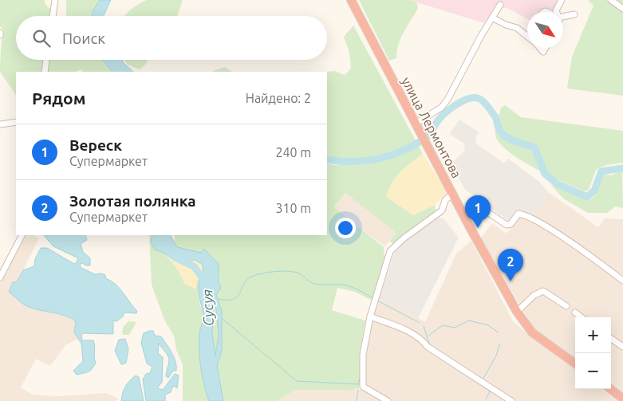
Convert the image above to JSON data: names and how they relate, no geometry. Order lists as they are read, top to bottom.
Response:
{
  "streets": {
    "highway": ["улица Лермонтова"]
  },
  "water": ["Сусуя"],
  "north": "bottom right",
  "page": {
    "search": "Поиск",
    "heading": ["Рядом", "Найдено: 2"],
    "list": [
      {
        "mark": "1",
        "name": "Вереск",
        "note": "Супермаркет",
        "value": "240 m"
      },
      {
        "mark": "2",
        "name": "Золотая полянка",
        "note": "Супермаркет",
        "value": "310 m"
      }
    ],
    "pins": ["1", "2"],
    "map_buttons": ["+", "−"]
  }
}
